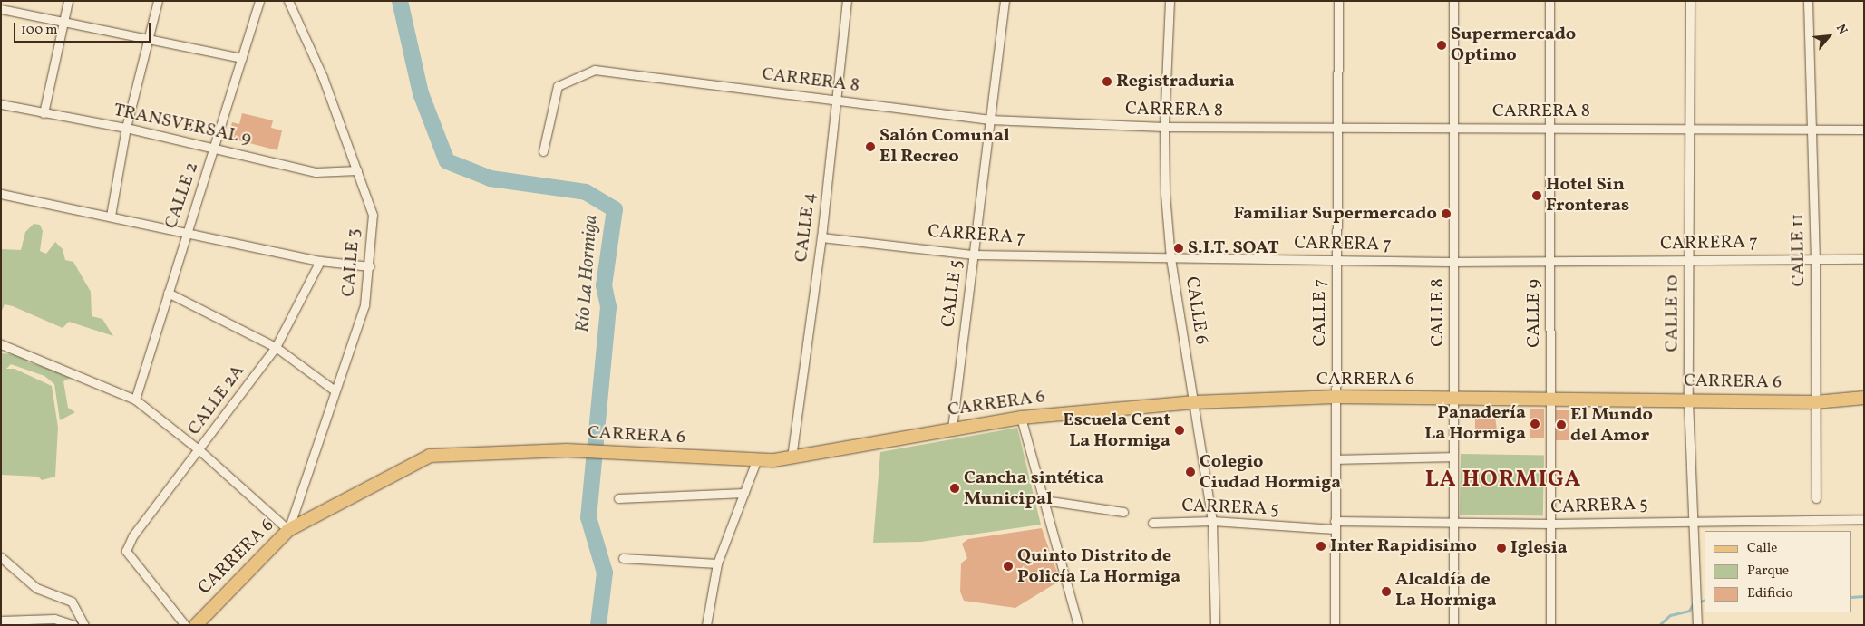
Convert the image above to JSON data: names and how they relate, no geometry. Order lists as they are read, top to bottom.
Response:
{
  "streets": {
    "main road": ["CARRERA 6"],
    "street": [
      "CARRERA 8",
      "TRANSVERSAL 9",
      "CALLE 2",
      "CALLE 4",
      "CARRERA 7",
      "CALLE 11",
      "CALLE 3",
      "CALLE 5",
      "CALLE 6",
      "CALLE 7",
      "CALLE 8",
      "CALLE 9",
      "CALLE 10",
      "CALLE 2A",
      "CARRERA 5"
    ]
  },
  "crossings": [
    ["CARRERA 8", "CALLE 4"],
    ["CARRERA 8", "CALLE 11"],
    ["CARRERA 8", "CALLE 5"],
    ["CARRERA 8", "CALLE 6"],
    ["CARRERA 8", "CALLE 7"],
    ["CARRERA 8", "CALLE 8"],
    ["CARRERA 8", "CALLE 9"],
    ["CARRERA 8", "CALLE 10"],
    ["TRANSVERSAL 9", "CALLE 2"],
    ["TRANSVERSAL 9", "CALLE 3"],
    ["CALLE 4", "CARRERA 7"],
    ["CALLE 4", "CARRERA 6"],
    ["CARRERA 7", "CALLE 11"],
    ["CARRERA 7", "CALLE 5"],
    ["CARRERA 7", "CALLE 6"],
    ["CARRERA 7", "CALLE 7"],
    ["CARRERA 7", "CALLE 8"],
    ["CARRERA 7", "CALLE 9"],
    ["CARRERA 7", "CALLE 10"],
    ["CALLE 11", "CARRERA 6"],
    ["CALLE 3", "CARRERA 6"],
    ["CALLE 5", "CARRERA 6"],
    ["CALLE 6", "CARRERA 6"],
    ["CALLE 6", "CARRERA 5"],
    ["CALLE 7", "CARRERA 6"],
    ["CALLE 7", "CARRERA 5"],
    ["CALLE 8", "CARRERA 6"],
    ["CALLE 8", "CARRERA 5"],
    ["CALLE 9", "CARRERA 6"],
    ["CALLE 9", "CARRERA 5"],
    ["CALLE 10", "CARRERA 6"],
    ["CALLE 10", "CARRERA 5"]
  ],
  "districts": ["LA HORMIGA"],
  "water": ["Río La Hormiga"],
  "places": [
    "Supermercado Optimo",
    "Registraduria",
    "Salón Comunal El Recreo",
    "Hotel Sin Fronteras",
    "Familiar Supermercado",
    "S.I.T. SOAT",
    "Panadería La Hormiga",
    "El Mundo del Amor",
    "Escuela Cent La Hormiga",
    "Colegio Ciudad Hormiga",
    "Cancha sintética Municipal",
    "Inter Rapidisimo",
    "Iglesia",
    "Quinto Distrito de Policía La Hormiga",
    "Alcaldía de La Hormiga"
  ],
  "legend": ["Calle", "Parque", "Edificio"],
  "scale_bar": "100 m",
  "north": "top right"
}
